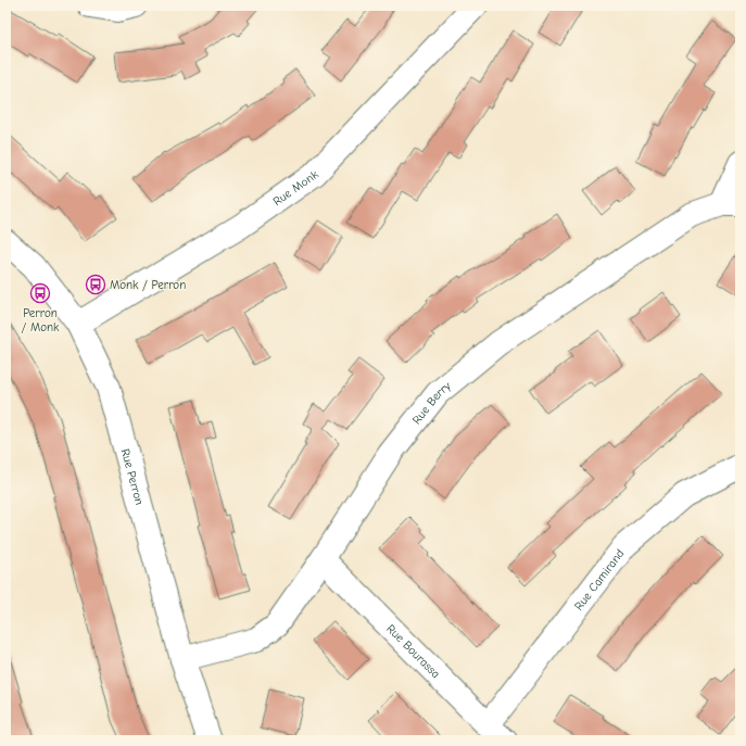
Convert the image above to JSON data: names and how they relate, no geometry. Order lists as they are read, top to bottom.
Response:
{
  "streets": {
    "street": [
      "Rue Monk",
      "Rue Berry",
      "Rue Perron",
      "Rue Camirand",
      "Rue Bourassa"
    ]
  },
  "crossings": [
    ["Rue Monk", "Rue Perron"],
    ["Rue Berry", "Rue Perron"],
    ["Rue Berry", "Rue Bourassa"],
    ["Rue Camirand", "Rue Bourassa"]
  ],
  "places": {
    "bus stop": ["Monk / Perron", "Perron / Monk"]
  }
}
